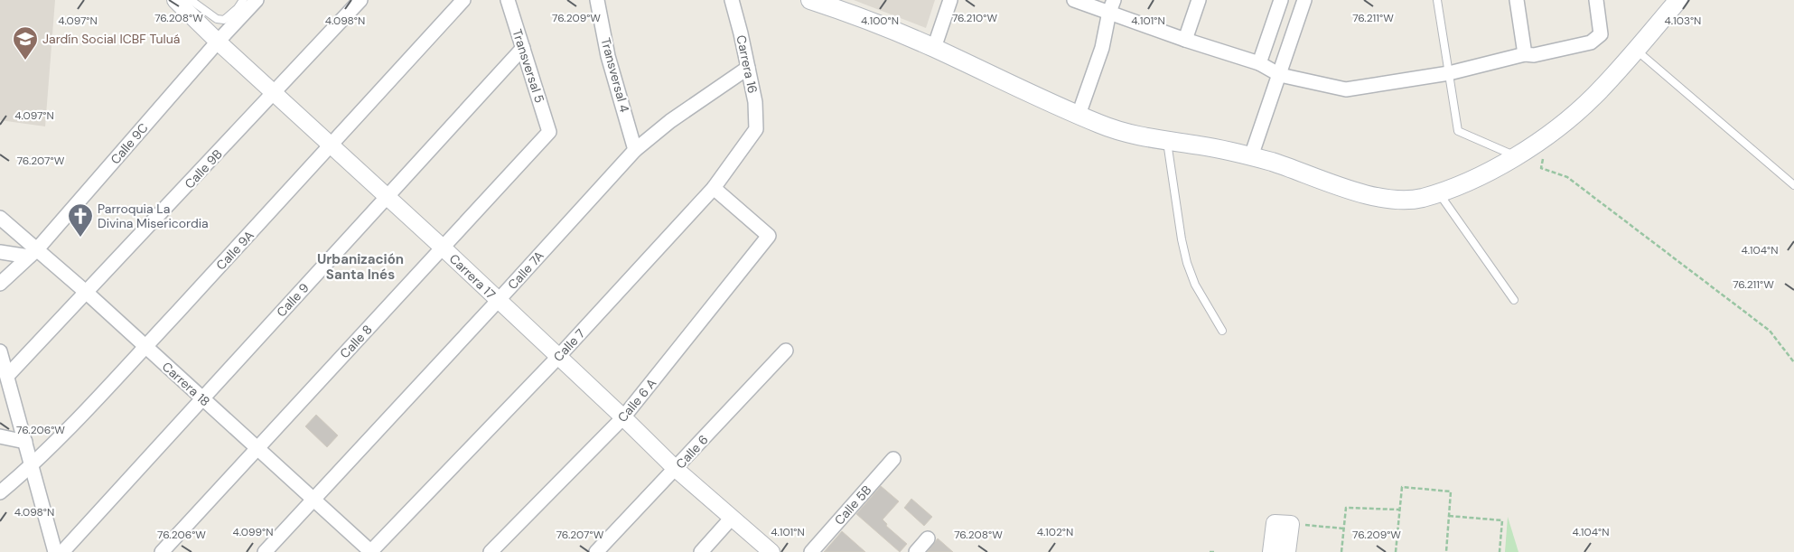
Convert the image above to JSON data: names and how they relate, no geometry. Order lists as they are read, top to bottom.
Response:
{
  "streets": {
    "street": [
      "Carrera 16",
      "Transversal 5",
      "Transversal 4",
      "Calle 9C",
      "Calle 9B",
      "Calle 9A",
      "Calle 7A",
      "Carrera 17",
      "Calle 9",
      "Calle 8",
      "Calle 7",
      "Carrera 18",
      "Calle 6 A",
      "Calle 6",
      "Calle 5B"
    ]
  },
  "crossings": [
    ["Carrera 16", "Calle 7A"],
    ["Carrera 16", "Calle 7"],
    ["Transversal 5", "Calle 9"],
    ["Transversal 5", "Calle 8"],
    ["Transversal 4", "Calle 7A"],
    ["Calle 9C", "Carrera 17"],
    ["Calle 9C", "Carrera 18"],
    ["Calle 9B", "Carrera 17"],
    ["Calle 9B", "Carrera 18"],
    ["Calle 9A", "Carrera 17"],
    ["Calle 9A", "Carrera 18"],
    ["Calle 7A", "Carrera 17"],
    ["Calle 7A", "Carrera 18"],
    ["Carrera 17", "Calle 9"],
    ["Carrera 17", "Calle 8"],
    ["Carrera 17", "Calle 7"],
    ["Carrera 17", "Calle 6 A"],
    ["Carrera 17", "Calle 6"],
    ["Calle 9", "Carrera 18"],
    ["Calle 8", "Carrera 18"],
    ["Calle 7", "Carrera 18"],
    ["Calle 7", "Calle 6 A"]
  ],
  "districts": ["Urbanización Santa Inés"],
  "places": {
    "school or university": ["Jardín Social ICBF Tuluá"],
    "church": ["Parroquia La Divina Misericordia"]
  },
  "coordinates": [
    "76.209°W",
    "76.208°W",
    "76.210°W",
    "76.211°W",
    "4.097°N",
    "4.098°N",
    "4.100°N",
    "4.101°N",
    "4.103°N",
    "76.207°W",
    "4.104°N",
    "76.206°W",
    "4.099°N",
    "4.102°N"
  ]
}
